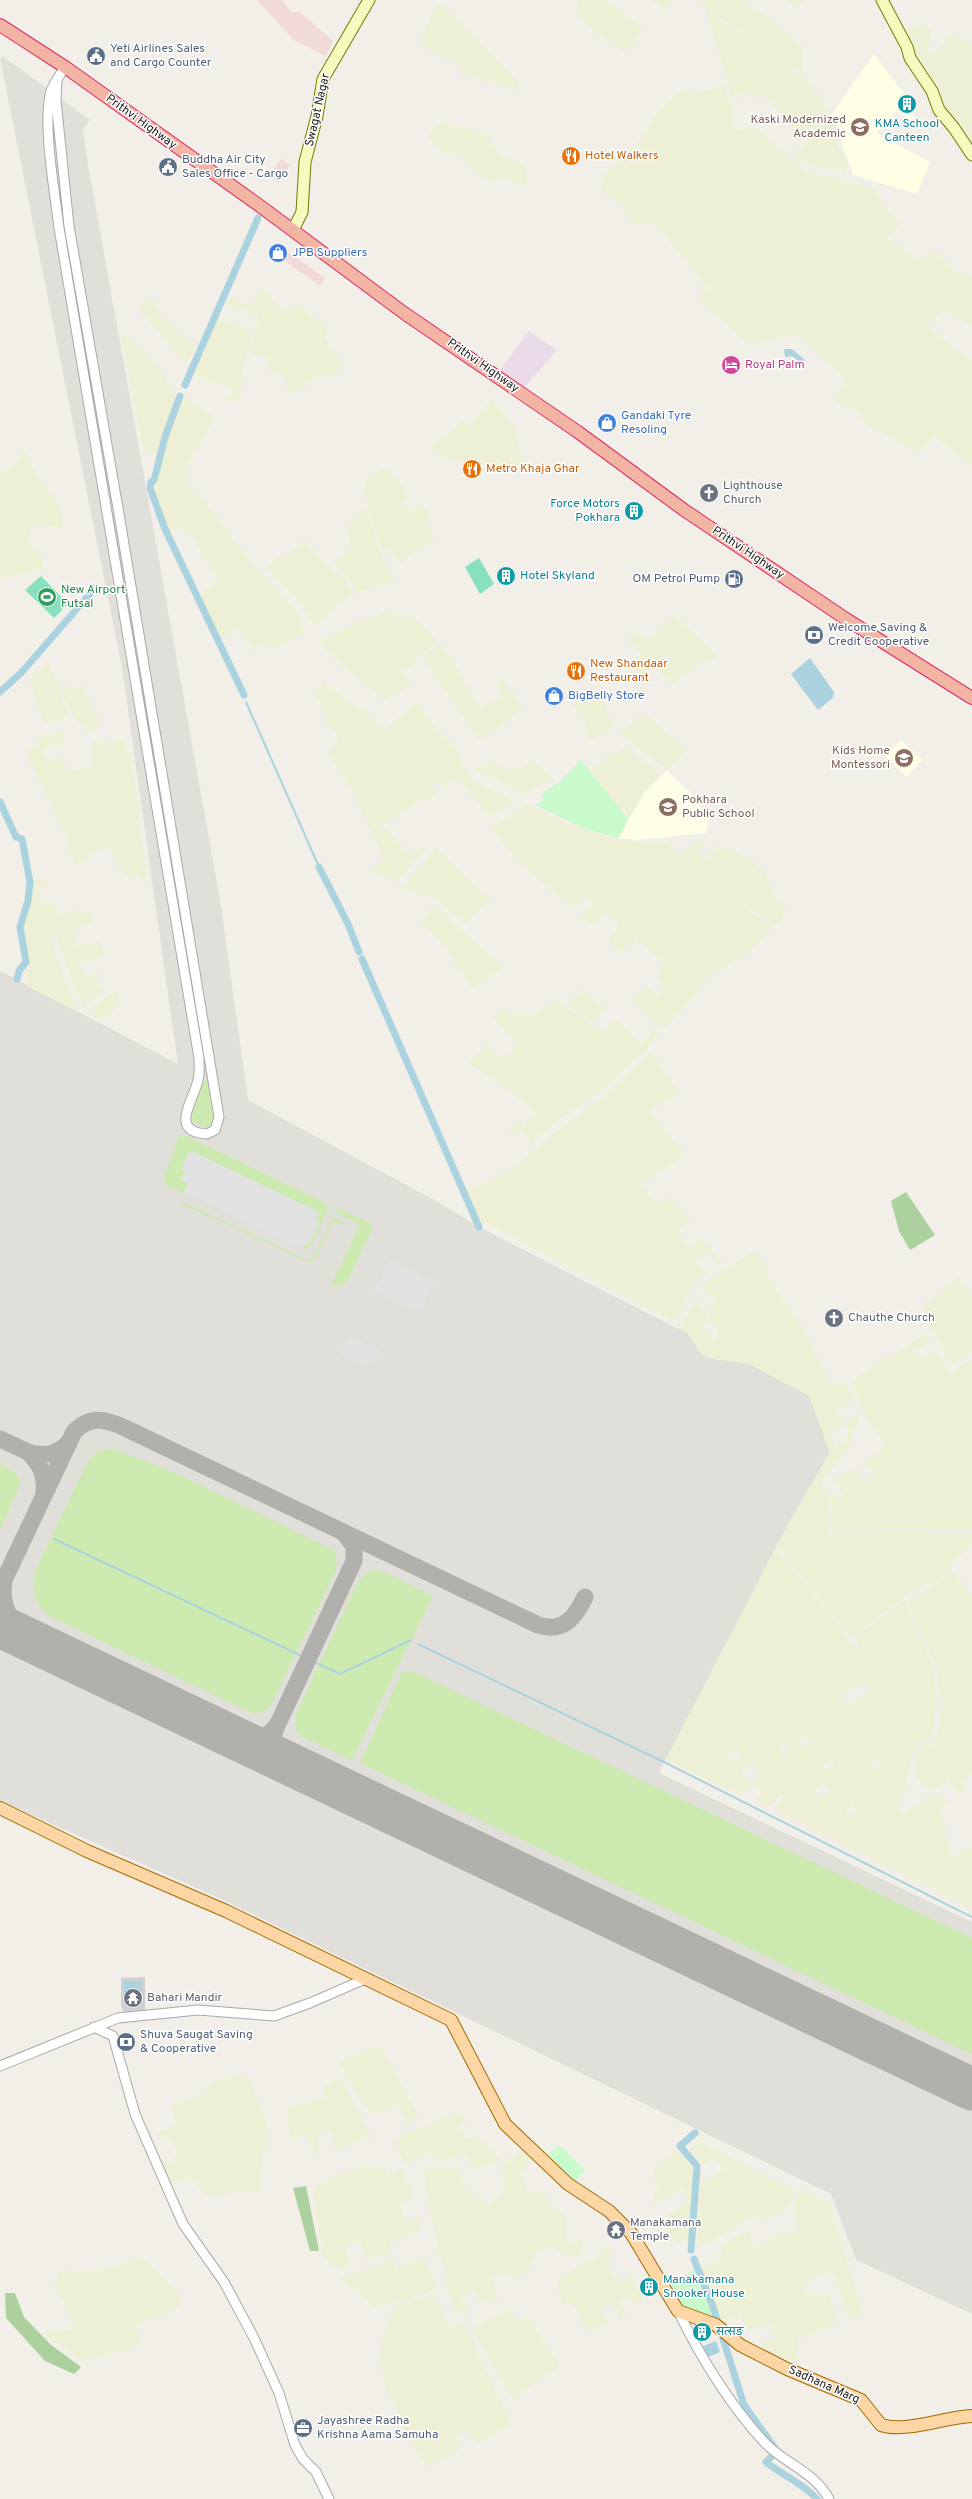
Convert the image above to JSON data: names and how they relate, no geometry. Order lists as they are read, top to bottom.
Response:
{
  "streets": {
    "highway": ["Prithvi Highway"],
    "main road": ["Swagat Nagar", "Sadhana Marg"]
  },
  "crossings": [
    ["Swagat Nagar", "Prithvi Highway"]
  ],
  "places": {
    "public building": ["Yeti Airlines Sales and Cargo Counter", "Buddha Air City Sales Office - Cargo"],
    "building": [
      "KMA School Canteen",
      "Force Motors Pokhara",
      "Hotel Skyland",
      "Manakamana Snooker House",
      "सत्सङ"
    ],
    "school or university": ["Kaski Modernized Academic", "Kids Home Montessori", "Pokhara Public School"],
    "restaurant": ["Hotel Walkers", "Metro Khaja Ghar", "New Shandaar Restaurant"],
    "shop": ["JPB Suppliers", "Gandaki Tyre Resoling", "BigBelly Store"],
    "hotel": ["Royal Palm"],
    "church": ["Lighthouse Church", "Chauthe Church"],
    "fuel station": ["OM Petrol Pump"],
    "sports": ["New Airport Futsal"],
    "bank": ["Welcome Saving & Credit Cooperative", "Shuva Saugat Saving & Cooperative"],
    "temple": ["Bahari Mandir", "Manakamana Temple"],
    "office": ["Jayashree Radha Krishna Aama Samuha"]
  }
}
